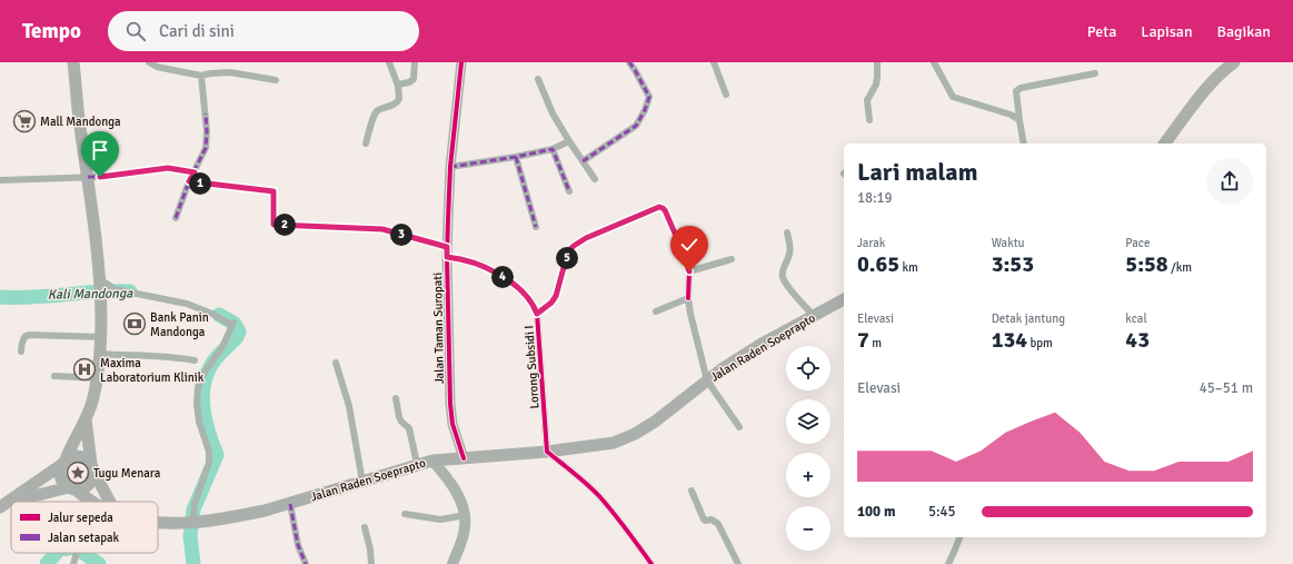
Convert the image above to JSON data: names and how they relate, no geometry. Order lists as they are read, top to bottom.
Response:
{
  "streets": {
    "highway": ["Jalan Raden Soeprapto"],
    "street": ["Jalan Taman Suropati", "Lorong Subsidi I"]
  },
  "crossings": [
    ["Jalan Taman Suropati", "Jalan Raden Soeprapto"],
    ["Jalan Taman Suropati", "Lorong Subsidi I"],
    ["Jalan Raden Soeprapto", "Lorong Subsidi I"]
  ],
  "water": ["Kali Mandonga"],
  "places": {
    "supermarket": ["Mall Mandonga"],
    "bank": ["Bank Panin Mandonga"],
    "hospital": ["Maxima Laboratorium Klinik"],
    "place": ["Tugu Menara"]
  },
  "legend": ["Jalur sepeda", "Jalan setapak"],
  "page": {
    "header": "Tempo",
    "search": "Cari di sini",
    "nav": ["Peta", "Lapisan", "Bagikan"],
    "heading": ["Lari malam", "18:19"],
    "pins": [
      "1",
      "2",
      "3",
      "5",
      "4"
    ],
    "stats": [
      ["Jarak", "0.65 km"],
      ["Waktu", "3:53"],
      ["Pace", "5:58 /km"],
      ["Elevasi", "7 m"],
      ["Detak jantung", "134 bpm"],
      ["kcal", "43"]
    ],
    "map_buttons": ["+", "−"],
    "chart": ["Elevasi", "45–51 m"],
    "list": [
      {
        "name": "100 m",
        "note": "5:45"
      }
    ]
  }
}
